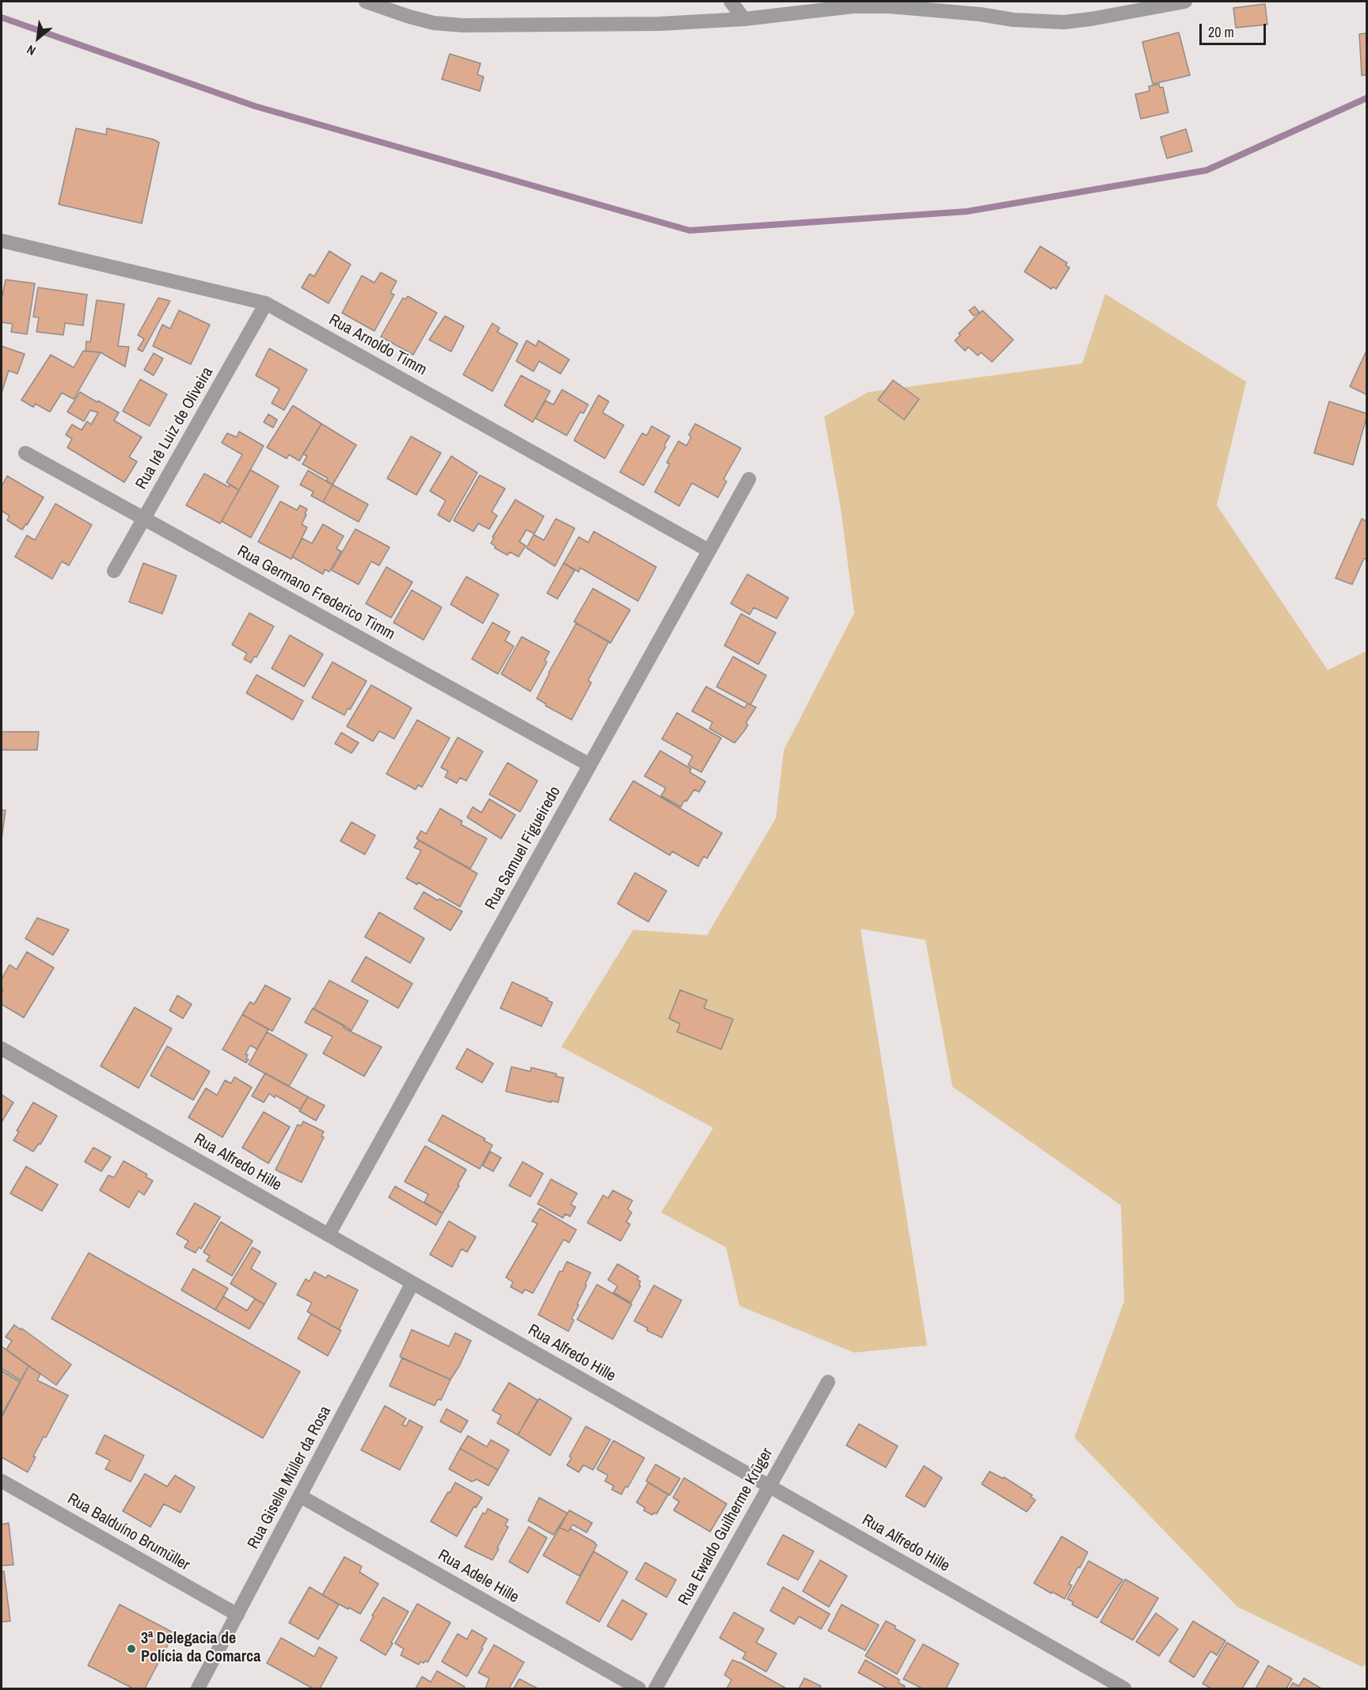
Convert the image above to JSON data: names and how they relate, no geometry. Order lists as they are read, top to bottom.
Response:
{
  "streets": {
    "street": [
      "Rua Arnoldo Timm",
      "Rua Irê Luiz de Oliveira",
      "Rua Germano Frederico Timm",
      "Rua Samuel Figueiredo",
      "Rua Alfredo Hille",
      "Rua Giselle Müller da Rosa",
      "Rua Ewaldo Guilherme Krüger",
      "Rua Balduíno Brumüller",
      "Rua Adele Hille"
    ]
  },
  "crossings": [
    ["Rua Arnoldo Timm", "Rua Irê Luiz de Oliveira"],
    ["Rua Arnoldo Timm", "Rua Samuel Figueiredo"],
    ["Rua Irê Luiz de Oliveira", "Rua Germano Frederico Timm"],
    ["Rua Germano Frederico Timm", "Rua Samuel Figueiredo"],
    ["Rua Samuel Figueiredo", "Rua Alfredo Hille"],
    ["Rua Alfredo Hille", "Rua Giselle Müller da Rosa"],
    ["Rua Alfredo Hille", "Rua Ewaldo Guilherme Krüger"],
    ["Rua Giselle Müller da Rosa", "Rua Balduíno Brumüller"],
    ["Rua Giselle Müller da Rosa", "Rua Adele Hille"]
  ],
  "places": ["3ª Delegacia de Polícia da Comarca"],
  "scale_bar": "20 m",
  "north": "bottom left"
}
